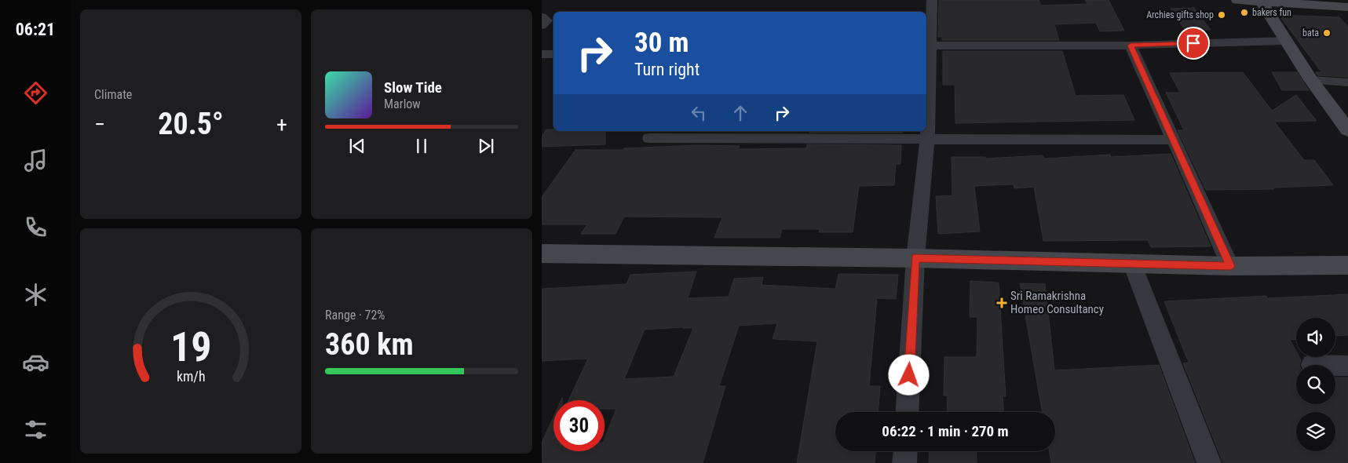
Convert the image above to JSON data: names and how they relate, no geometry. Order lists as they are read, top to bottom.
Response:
{
  "places": {
    "other": ["bakers fun", "Archies gifts shop", "bata"],
    "health": ["Sri Ramakrishna Homeo Consultancy"]
  },
  "page": {
    "tabs": "06:21",
    "tile": [
      "Climate",
      ["Range · 72%", "360 km"]
    ],
    "turn": ["30 m", "Turn right"],
    "song": ["Slow Tide", "Marlow"],
    "heat": ["−", "20.5°", "+"],
    "limit": "30",
    "trip": "06:22 · 1 min · 270 m",
    "gauge": ["19", "km/h"]
  }
}
